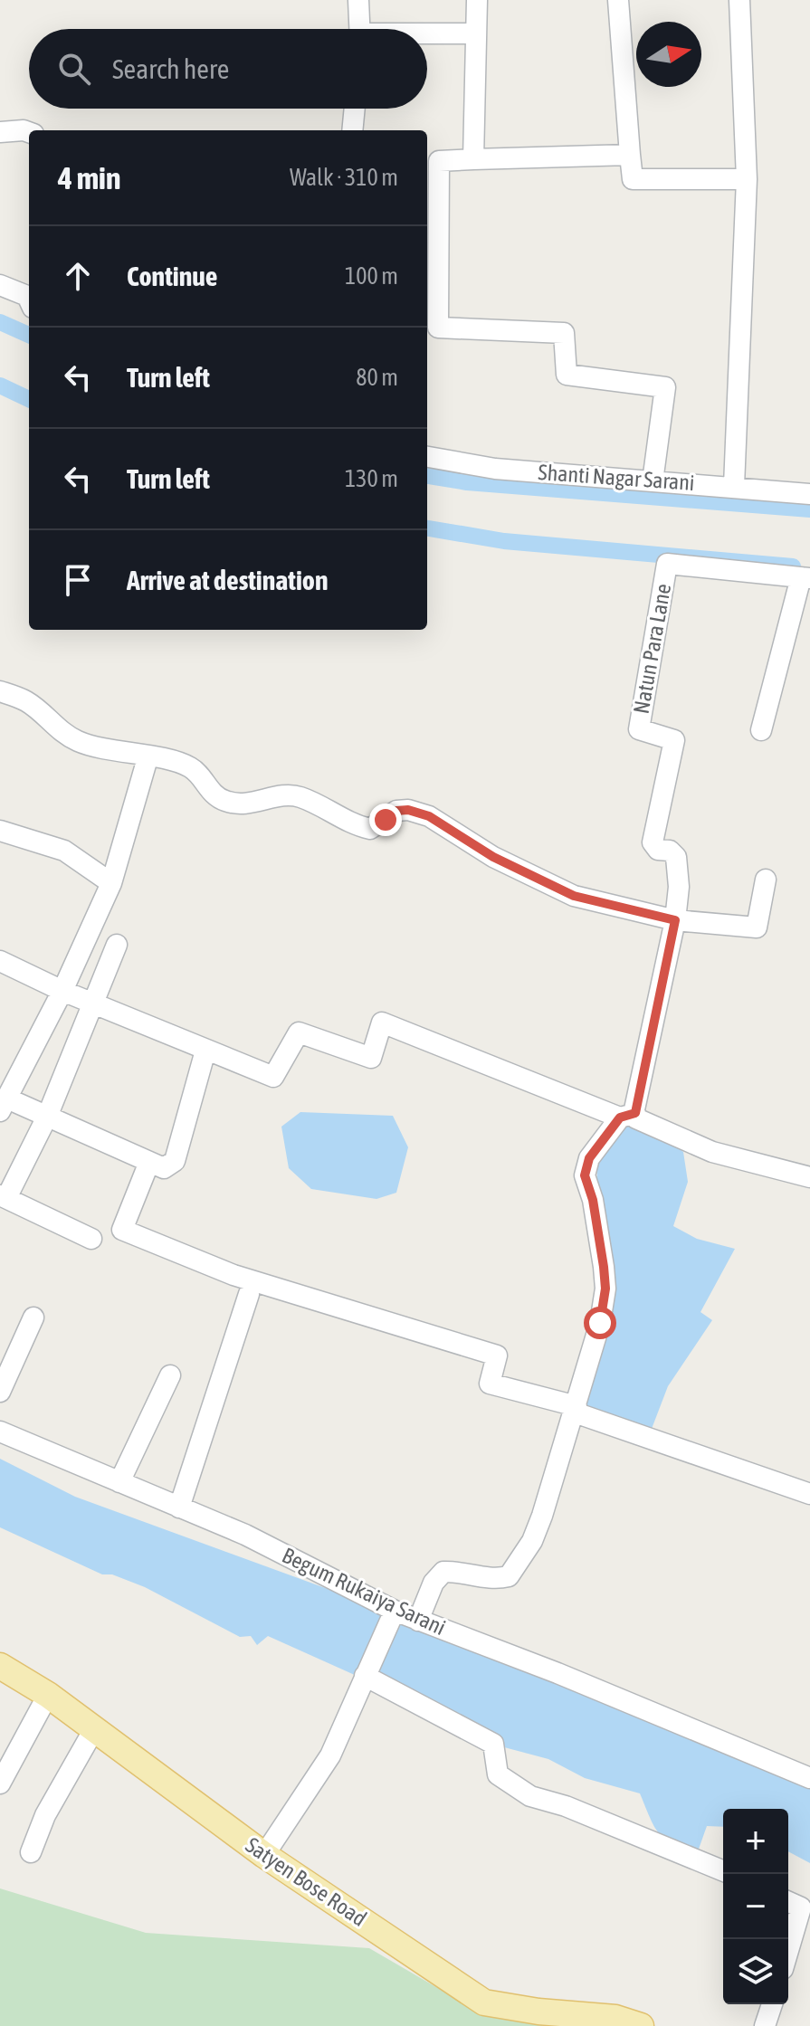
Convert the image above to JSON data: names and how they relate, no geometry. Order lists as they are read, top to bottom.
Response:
{
  "streets": {
    "main road": ["Satyen Bose Road"],
    "street": ["Shanti Nagar Sarani", "Natun Para Lane", "Begum Rukaiya Sarani"]
  },
  "north": "right",
  "page": {
    "search": "Search here",
    "heading": ["4 min", "Walk · 310 m"],
    "list": [
      ["Continue", "100 m"],
      ["Turn left", "80 m"],
      ["Turn left", "130 m"],
      "Arrive at destination"
    ],
    "map_buttons": ["+", "−"]
  }
}
